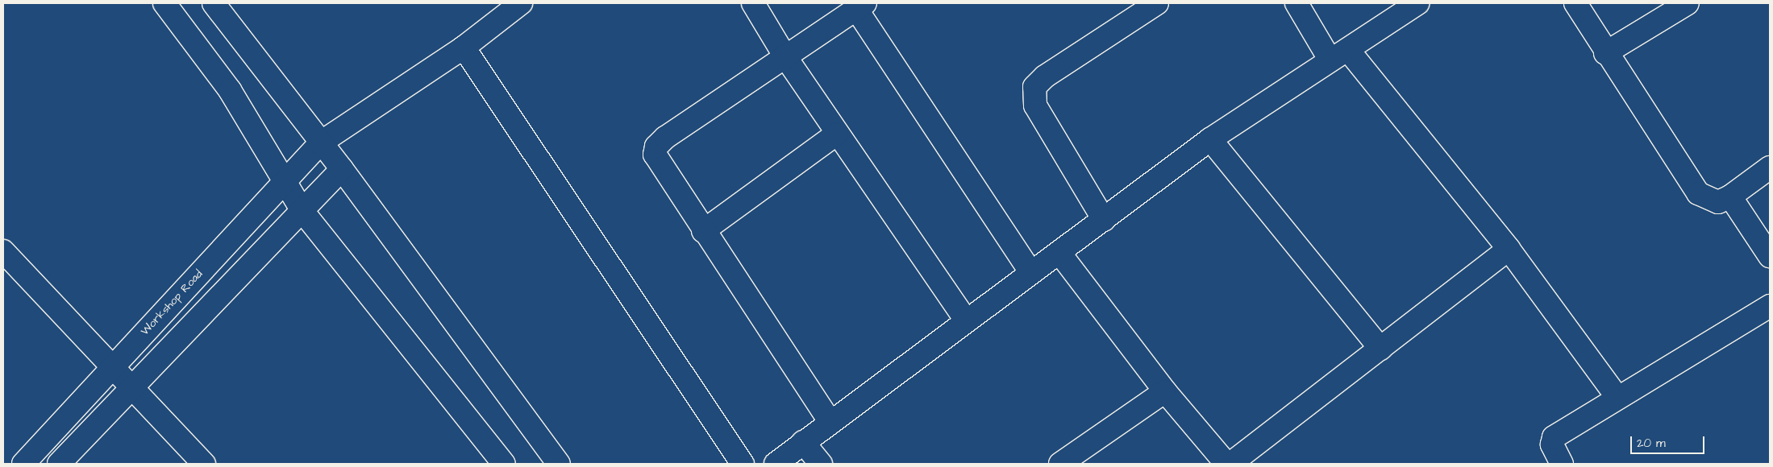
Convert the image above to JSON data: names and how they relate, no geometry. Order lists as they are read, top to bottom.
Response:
{
  "streets": {
    "street": ["Workshop Road"]
  },
  "scale_bar": "20 m"
}
